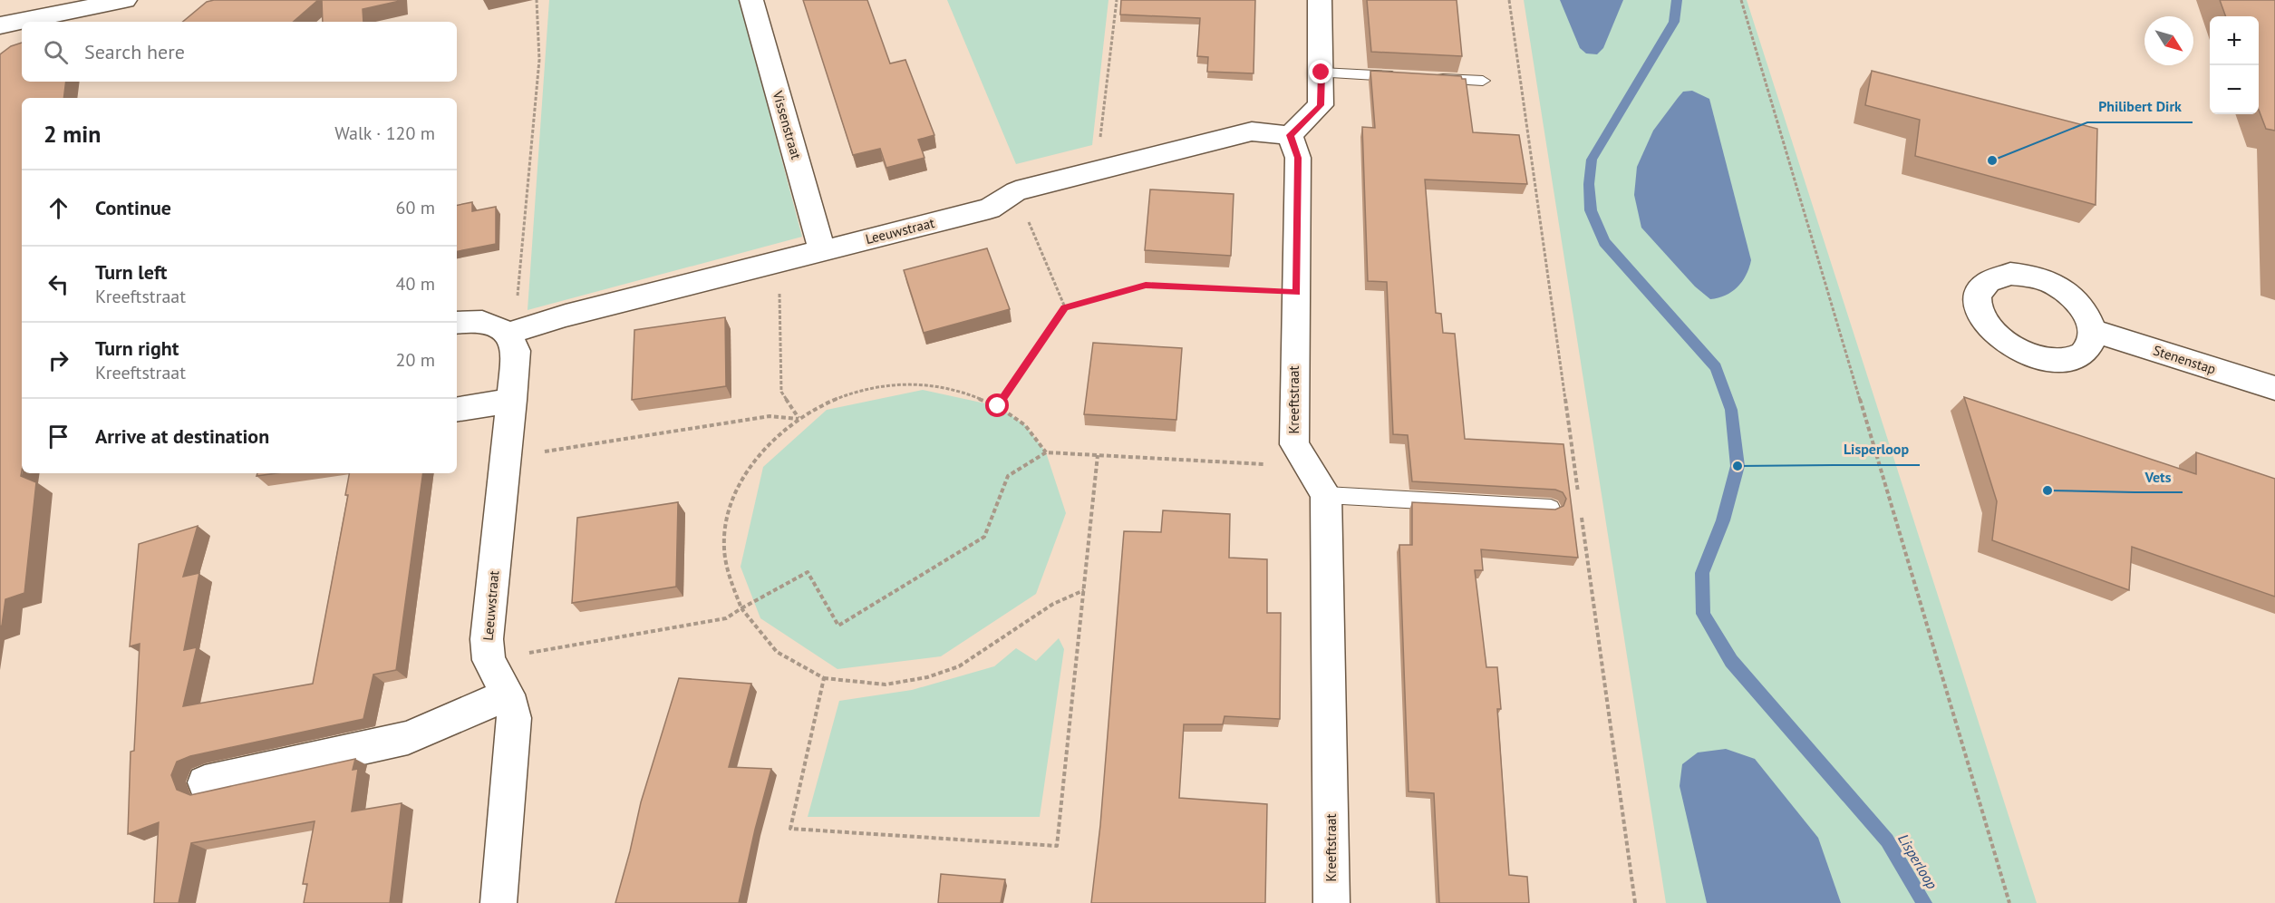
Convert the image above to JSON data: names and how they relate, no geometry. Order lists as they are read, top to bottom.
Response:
{
  "streets": {
    "street": [
      "Vissenstraat",
      "Leeuwstraat",
      "Stenenstap",
      "Kreeftstraat"
    ]
  },
  "crossings": [
    ["Vissenstraat", "Leeuwstraat"],
    ["Leeuwstraat", "Kreeftstraat"]
  ],
  "water": ["Lisperloop"],
  "places": ["Philibert Dirk", "Lisperloop", "Vets"],
  "north": "bottom right",
  "page": {
    "map_buttons": ["+", "−"],
    "search": "Search here",
    "heading": ["2 min", "Walk · 120 m"],
    "list": [
      ["Continue", "60 m"],
      ["Turn left", "Kreeftstraat", "40 m"],
      ["Turn right", "Kreeftstraat", "20 m"],
      "Arrive at destination"
    ]
  }
}
